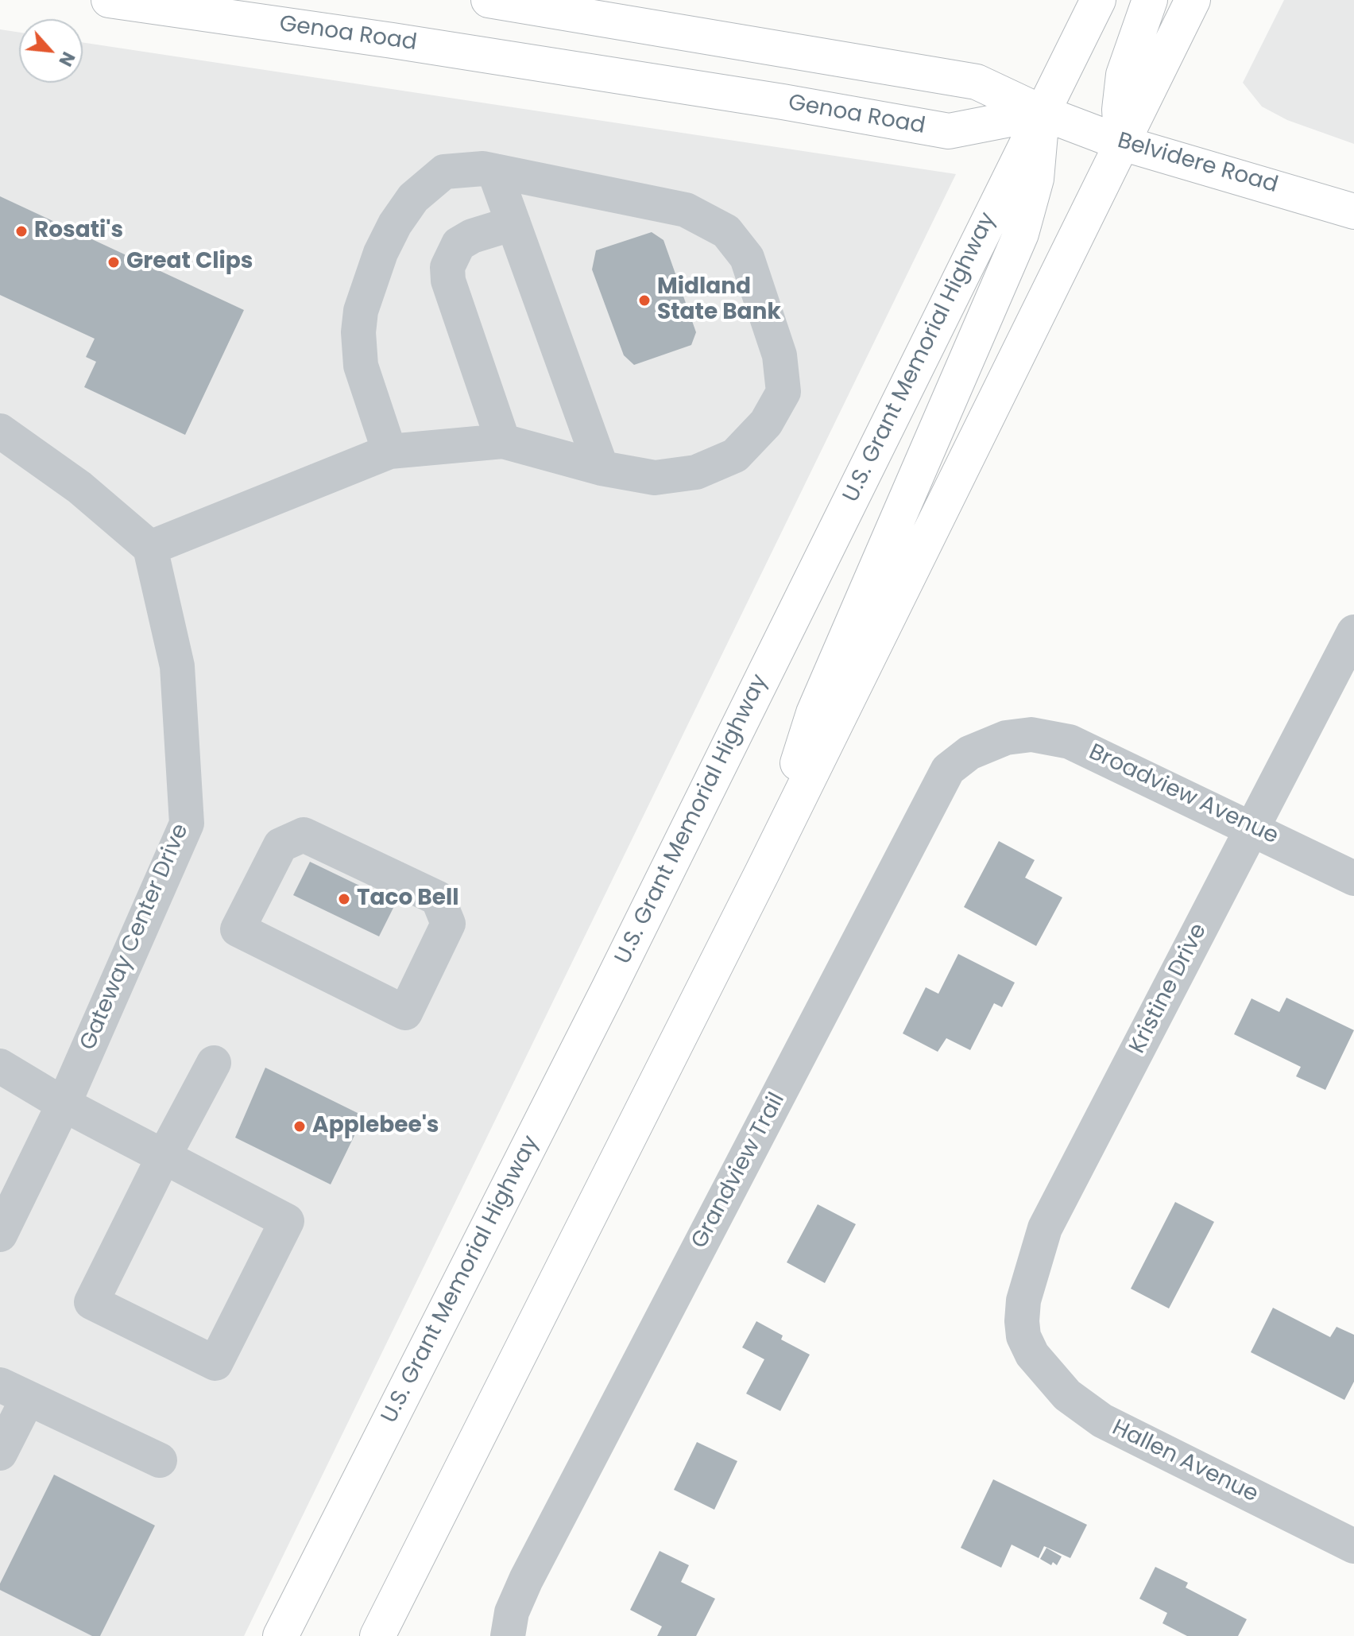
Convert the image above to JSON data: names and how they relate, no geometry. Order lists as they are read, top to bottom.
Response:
{
  "streets": {
    "main road": ["Genoa Road", "Belvidere Road", "U.S. Grant Memorial Highway"],
    "street": [
      "Broadview Avenue",
      "Gateway Center Drive",
      "Kristine Drive",
      "Grandview Trail",
      "Hallen Avenue"
    ]
  },
  "crossings": [
    ["Genoa Road", "Belvidere Road"],
    ["Genoa Road", "U.S. Grant Memorial Highway"],
    ["Belvidere Road", "U.S. Grant Memorial Highway"],
    ["Broadview Avenue", "Kristine Drive"],
    ["Broadview Avenue", "Grandview Trail"],
    ["Kristine Drive", "Hallen Avenue"]
  ],
  "places": [
    "Rosati's",
    "Great Clips",
    "Midland State Bank",
    "Taco Bell",
    "Applebee's"
  ],
  "north": "bottom right"
}
